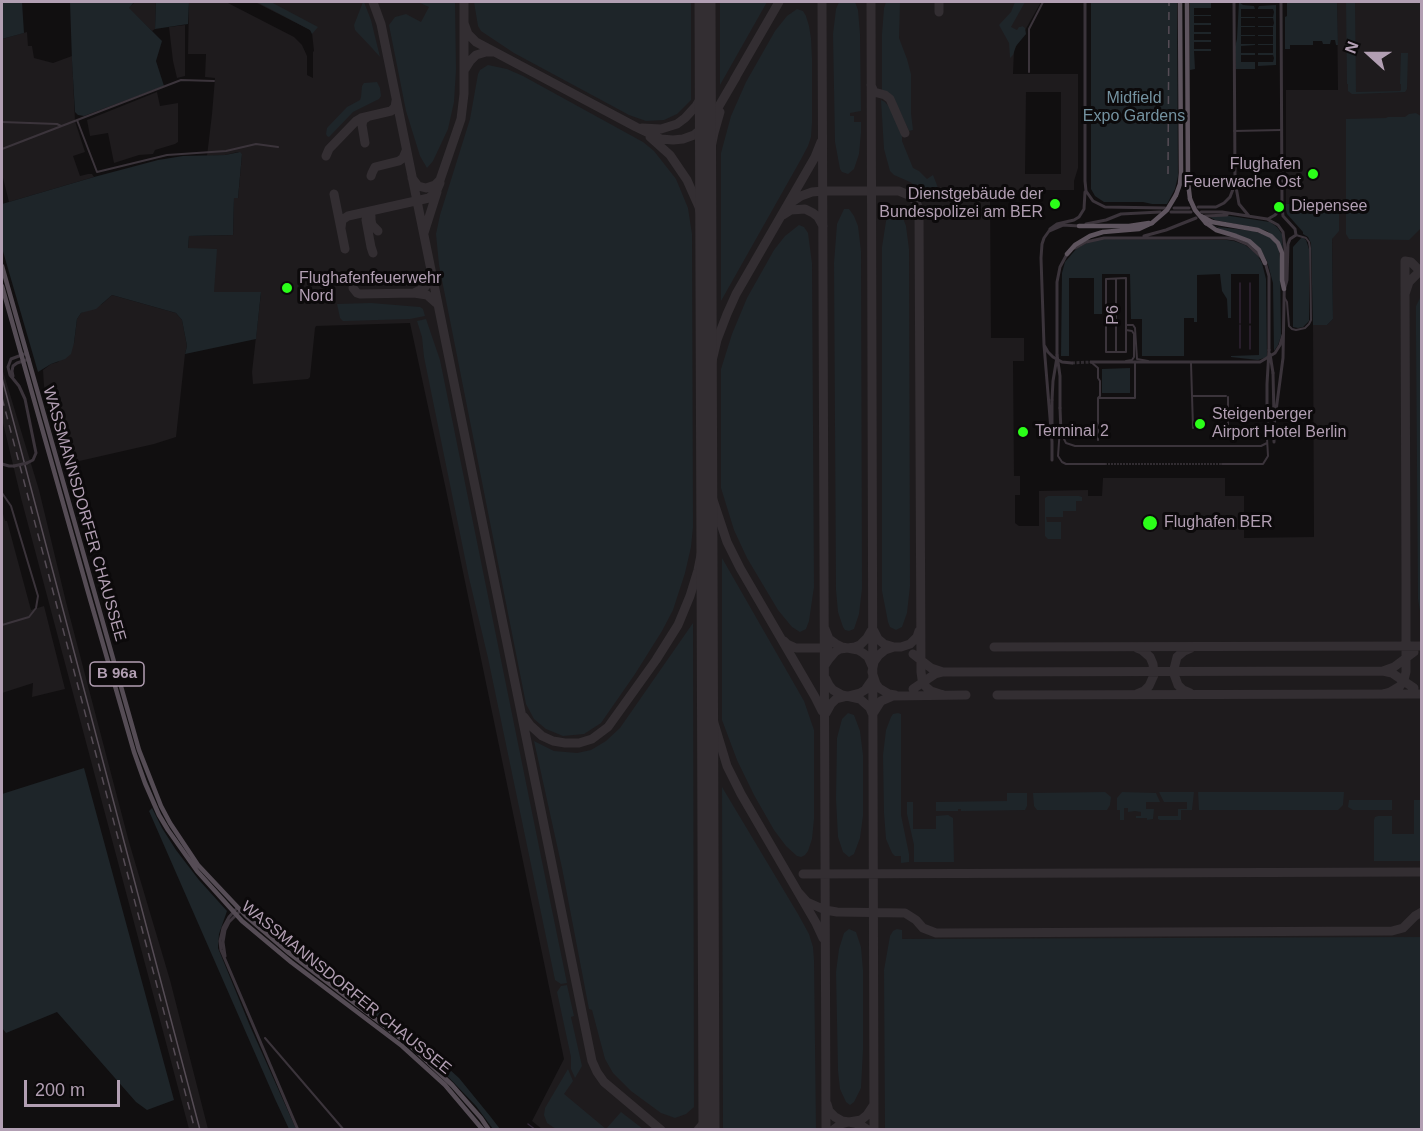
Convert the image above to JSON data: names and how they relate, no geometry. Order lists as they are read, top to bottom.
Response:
{
  "streets": {
    "main road": ["WASSMANNSDORFER CHAUSSEE", "B 96a"],
    "street": ["P6"]
  },
  "parks": ["Midfield Expo Gardens"],
  "places": [
    "Flughafen Feuerwache Ost",
    "Dienstgebäude der Bundespolizei am BER",
    "Diepensee",
    "Flughafenfeuerwehr Nord",
    "Steigenberger Airport Hotel Berlin",
    "Terminal 2",
    "Flughafen BER"
  ],
  "scale_bar": "200 m",
  "north": "left"
}
